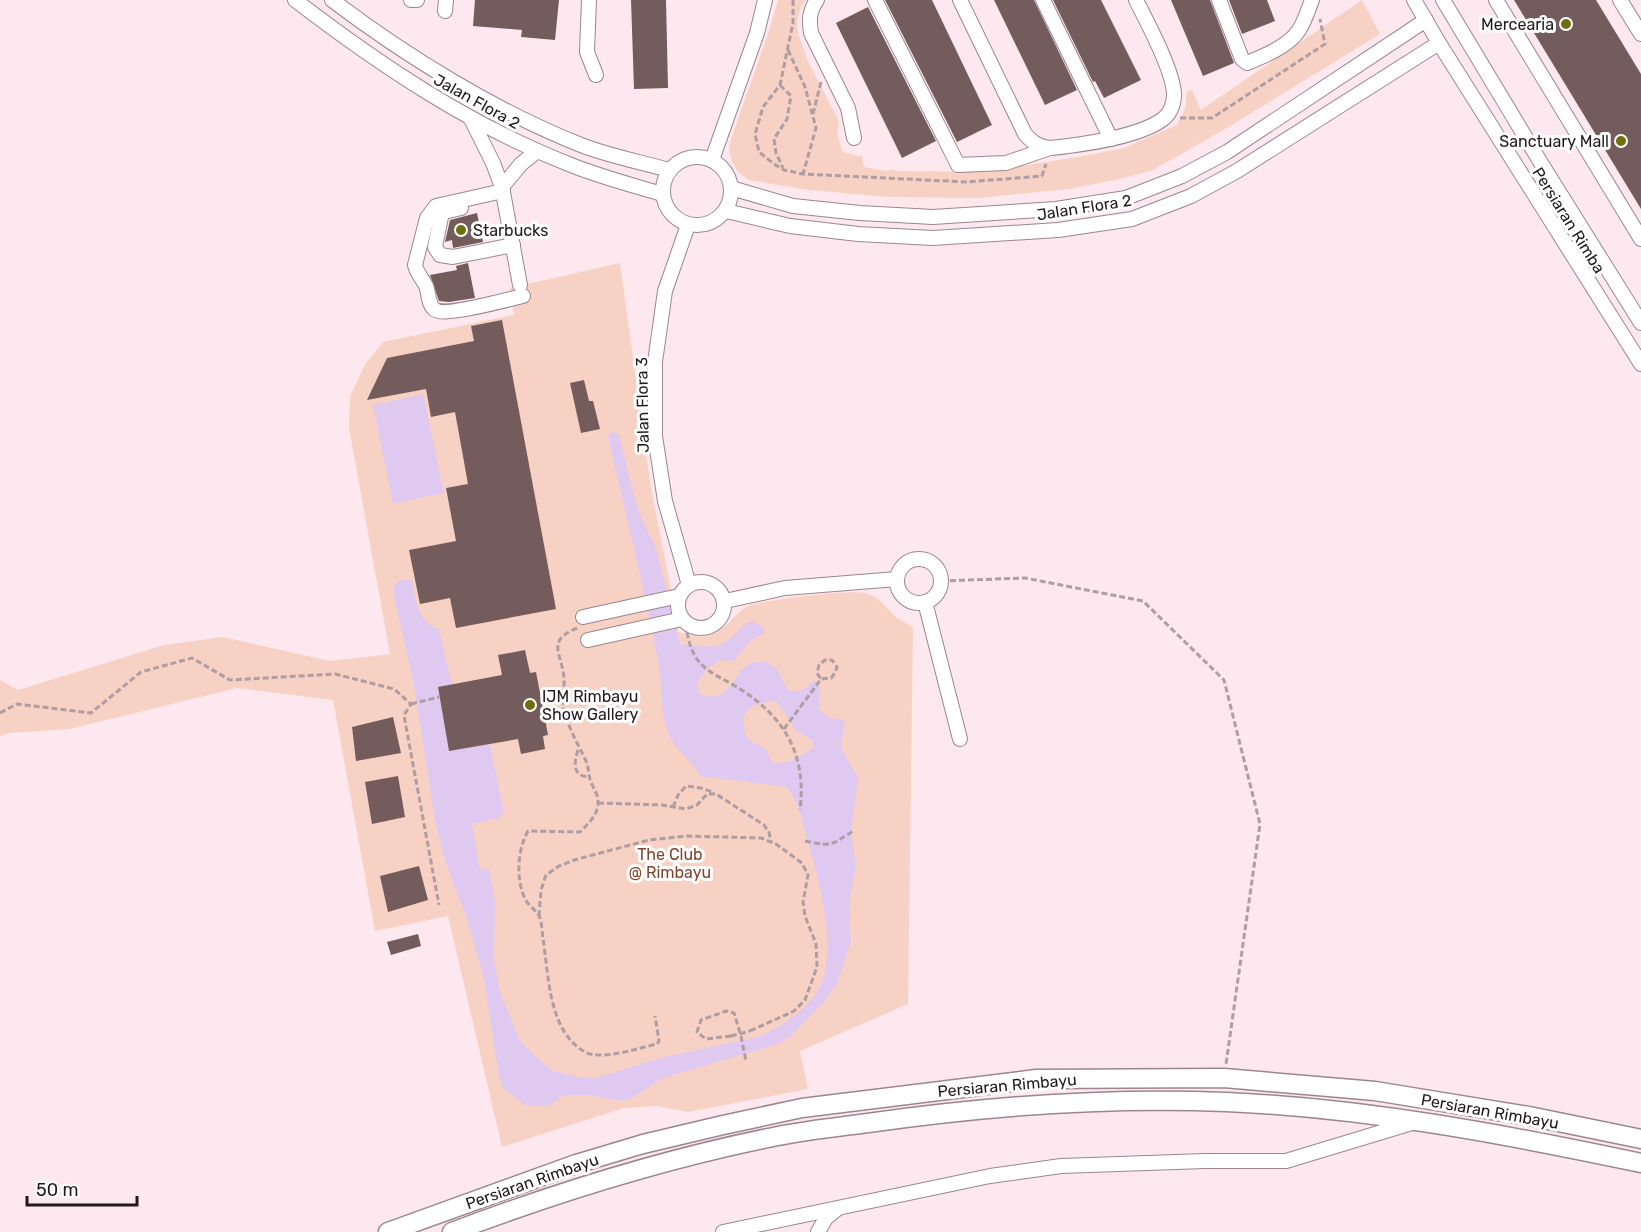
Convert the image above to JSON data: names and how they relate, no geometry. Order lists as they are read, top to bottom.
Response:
{
  "streets": {
    "main road": ["Persiaran Rimbayu"],
    "street": ["Jalan Flora 2", "Persiaran Rimba", "Jalan Flora 3"]
  },
  "crossings": [
    ["Jalan Flora 2", "Persiaran Rimba"],
    ["Jalan Flora 2", "Jalan Flora 3"]
  ],
  "parks": ["The Club @ Rimbayu"],
  "places": [
    "Mercearia",
    "Sanctuary Mall",
    "Starbucks",
    "IJM Rimbayu Show Gallery"
  ],
  "scale_bar": "50 m"
}
